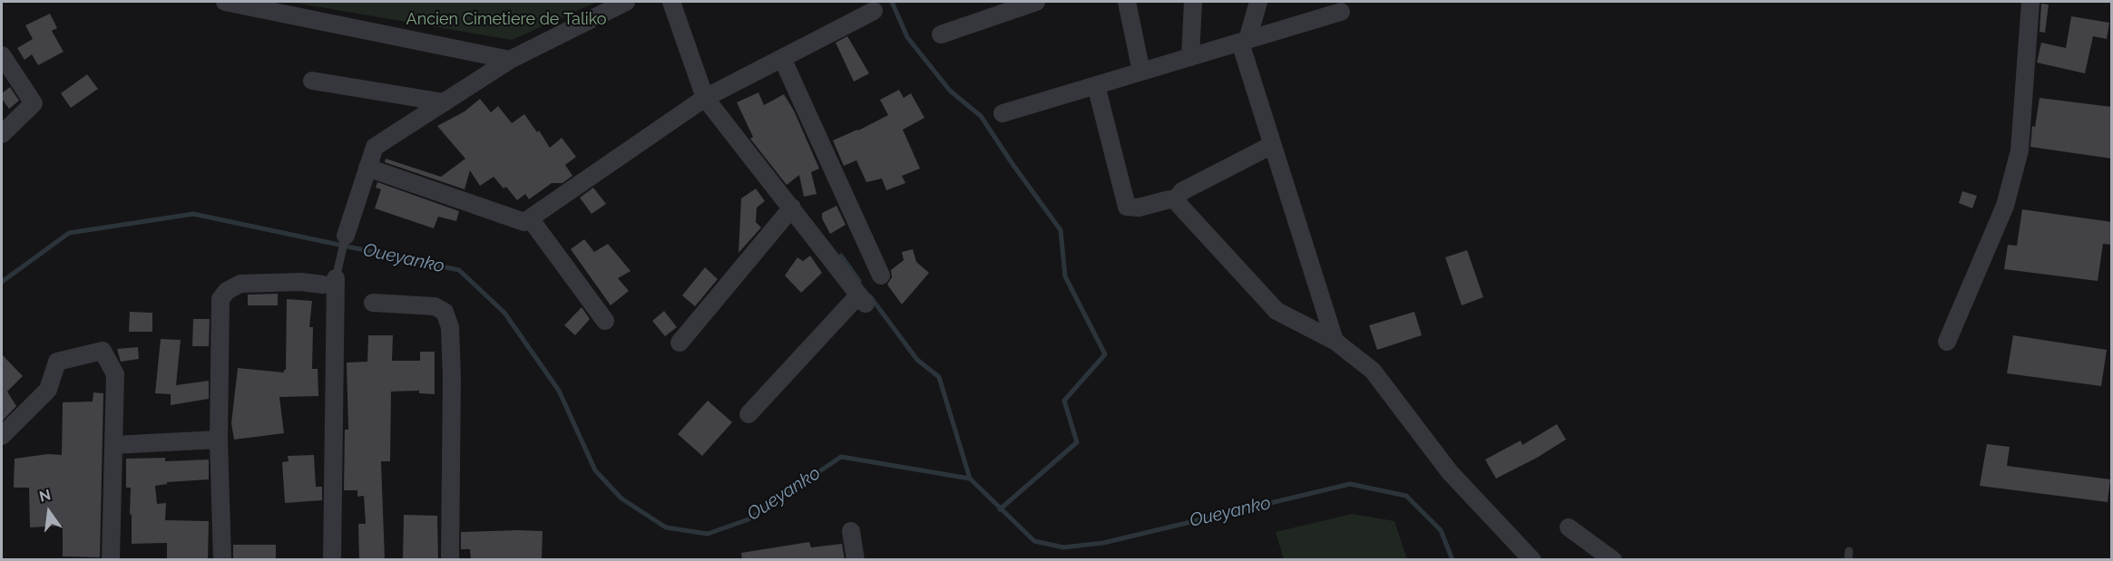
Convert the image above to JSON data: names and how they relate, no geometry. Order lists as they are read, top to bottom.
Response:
{
  "water": ["Oueyanko"],
  "parks": ["Ancien Cimetiere de Taliko"],
  "north": "top"
}
